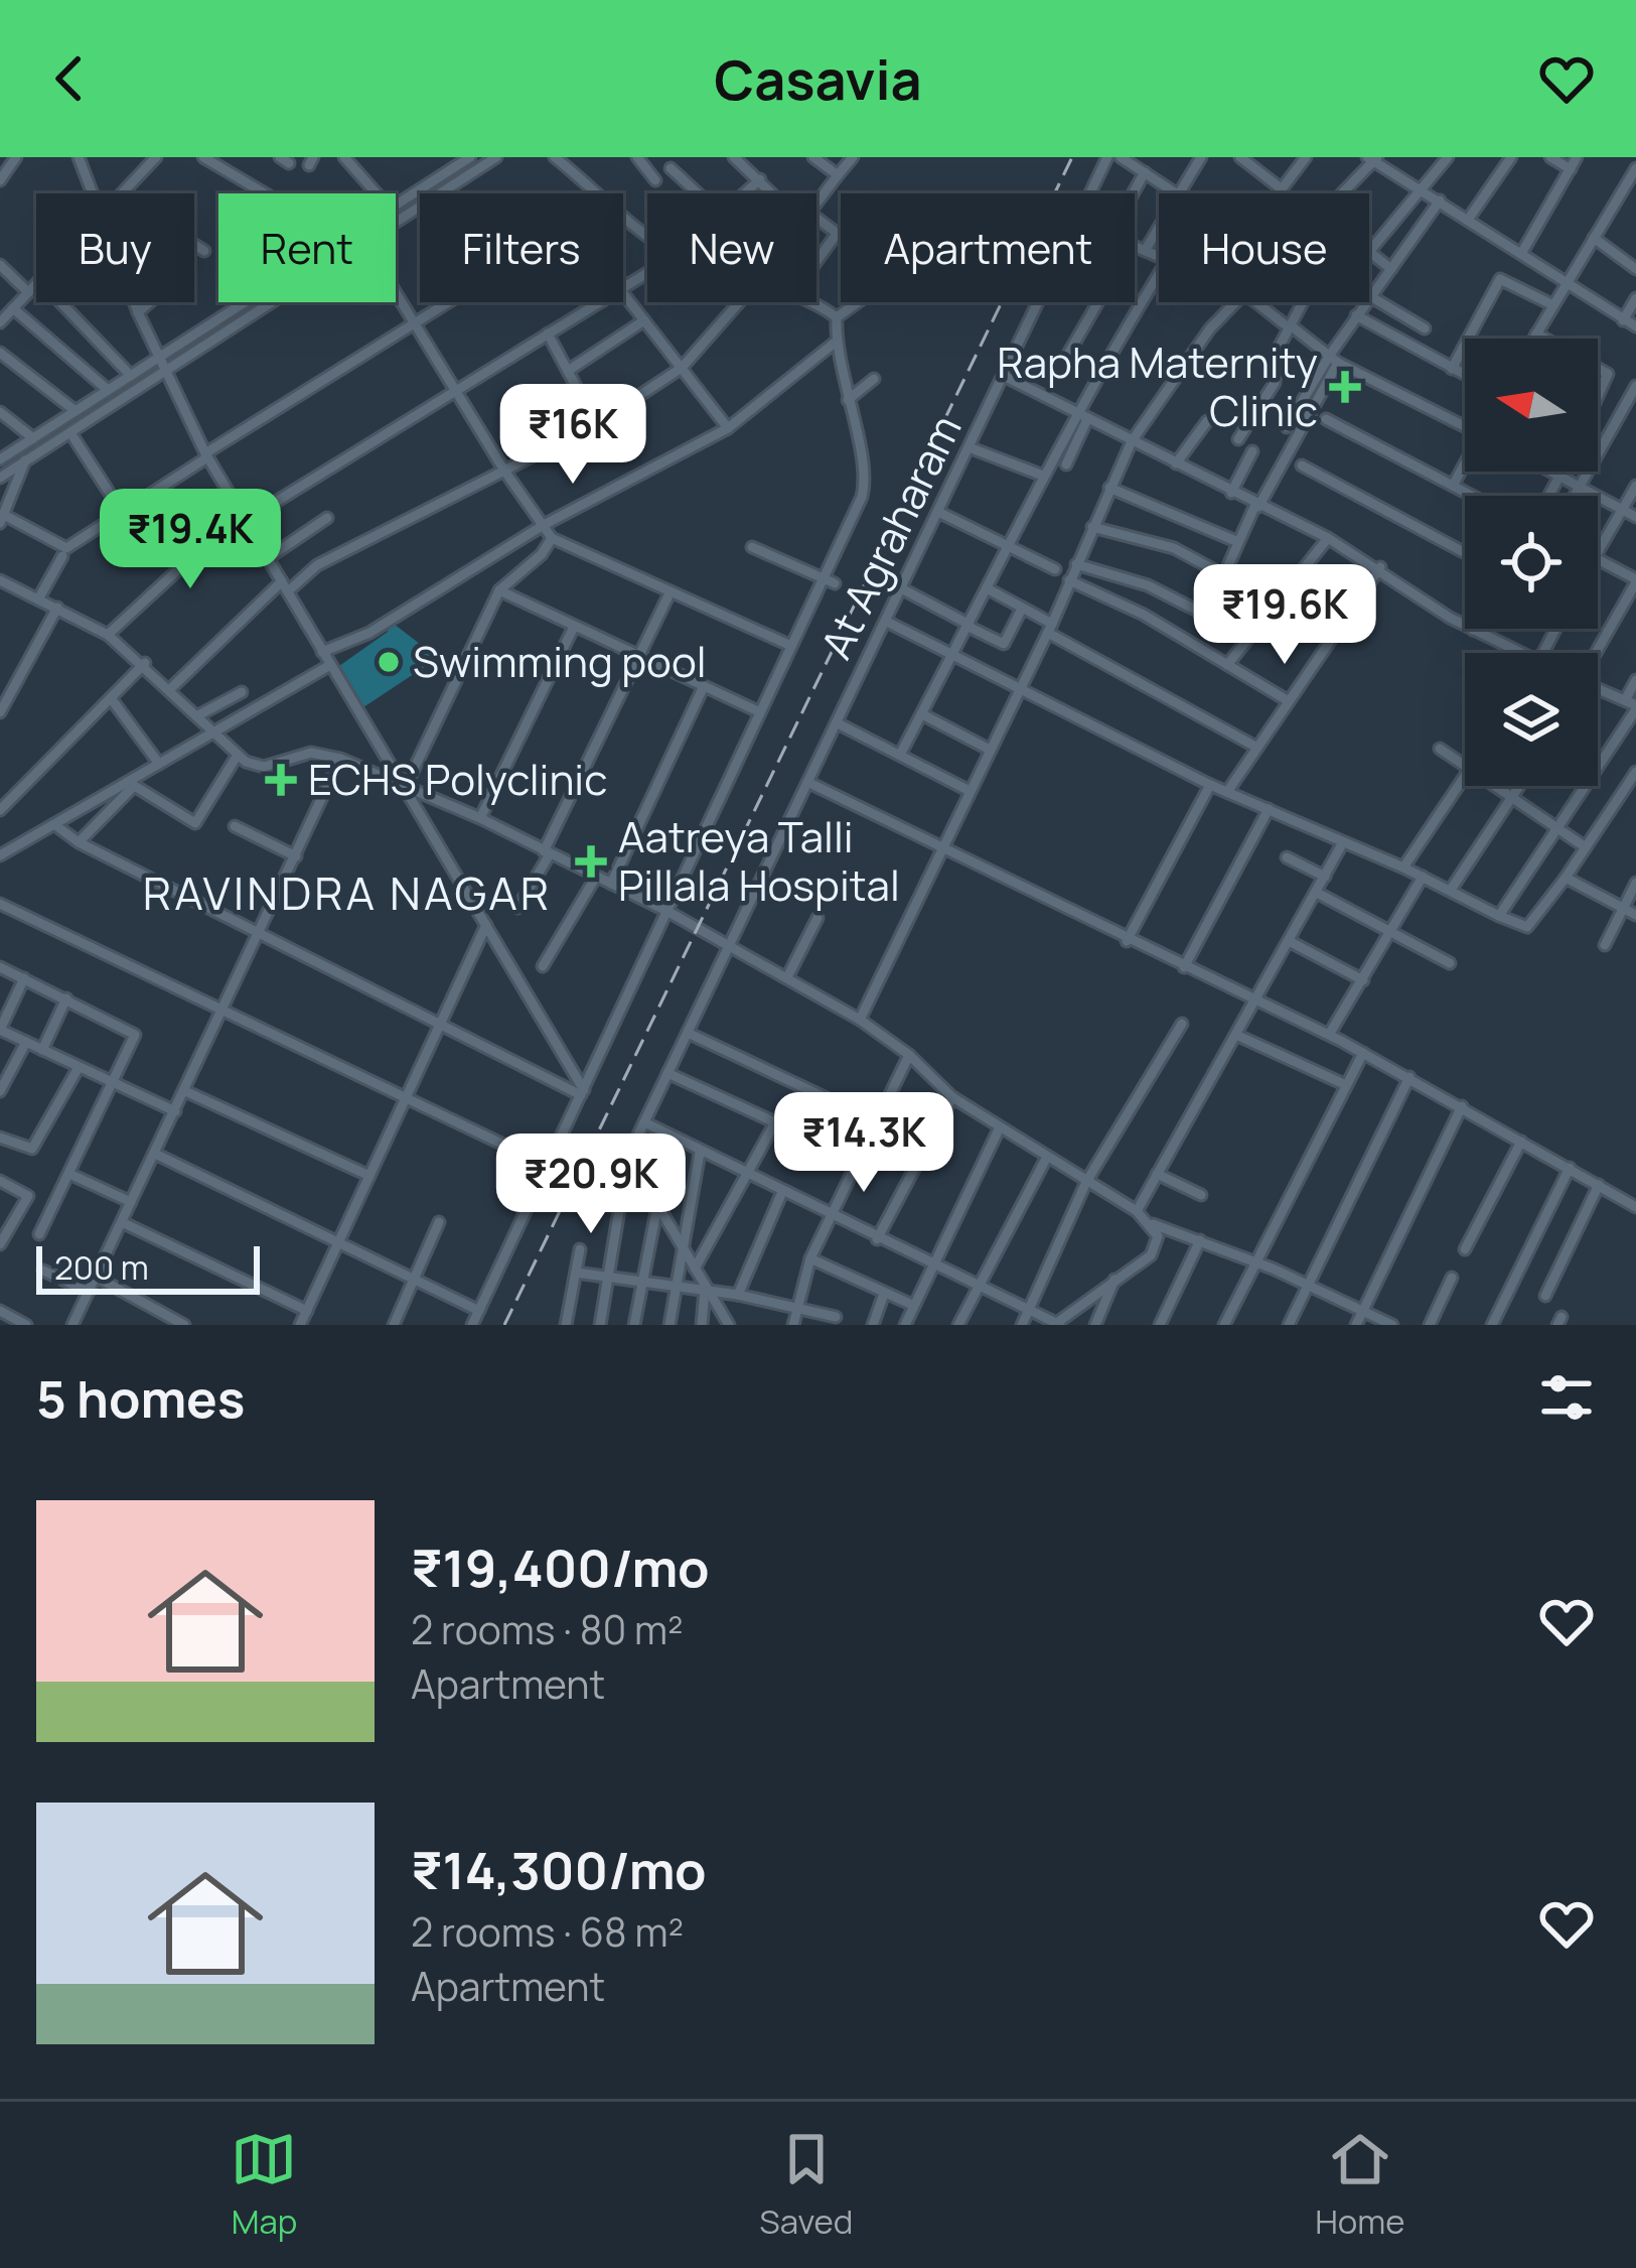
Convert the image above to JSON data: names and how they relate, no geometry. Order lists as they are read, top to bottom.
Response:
{
  "streets": {
    "street": ["At Agraharam"]
  },
  "districts": ["RAVINDRA NAGAR"],
  "places": {
    "health": ["Rapha Maternity Clinic", "ECHS Polyclinic", "Aatreya Talli Pillala Hospital"],
    "other": ["Swimming pool"]
  },
  "scale_bar": "200 m",
  "north": "left",
  "page": {
    "header": "Casavia",
    "chip": [
      "Buy",
      "Rent",
      "Filters",
      "New",
      "Apartment",
      "House"
    ],
    "price": [
      "₹16K",
      "₹19.4K",
      "₹19.6K",
      "₹14.3K",
      "₹20.9K"
    ],
    "scale": "200 m",
    "heading": "5 homes",
    "list": [
      {
        "name": "₹19,400/mo",
        "note": "2 rooms · 80 m² · Apartment"
      },
      {
        "name": "₹14,300/mo",
        "note": "2 rooms · 68 m² · Apartment"
      }
    ],
    "tabs": ["Map", "Saved", "Home"]
  }
}
